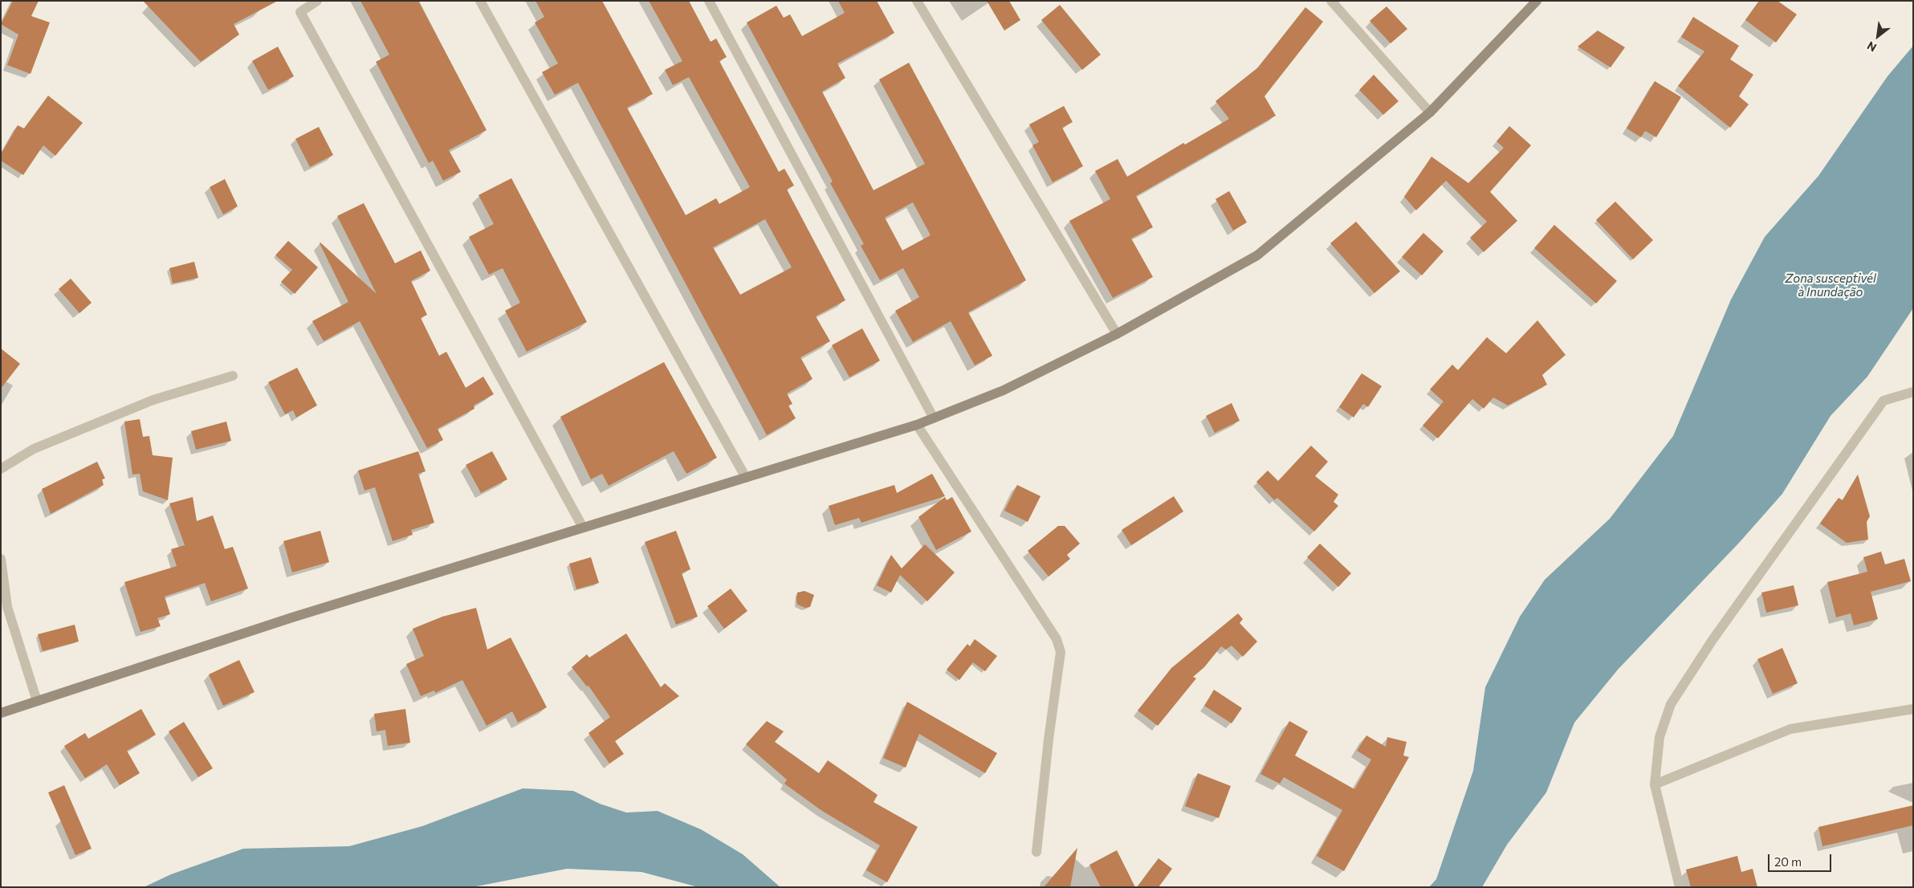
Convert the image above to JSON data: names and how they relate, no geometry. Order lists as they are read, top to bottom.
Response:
{
  "water": ["Zona susceptivél à Inundação"],
  "scale_bar": "20 m",
  "north": "bottom left"
}
